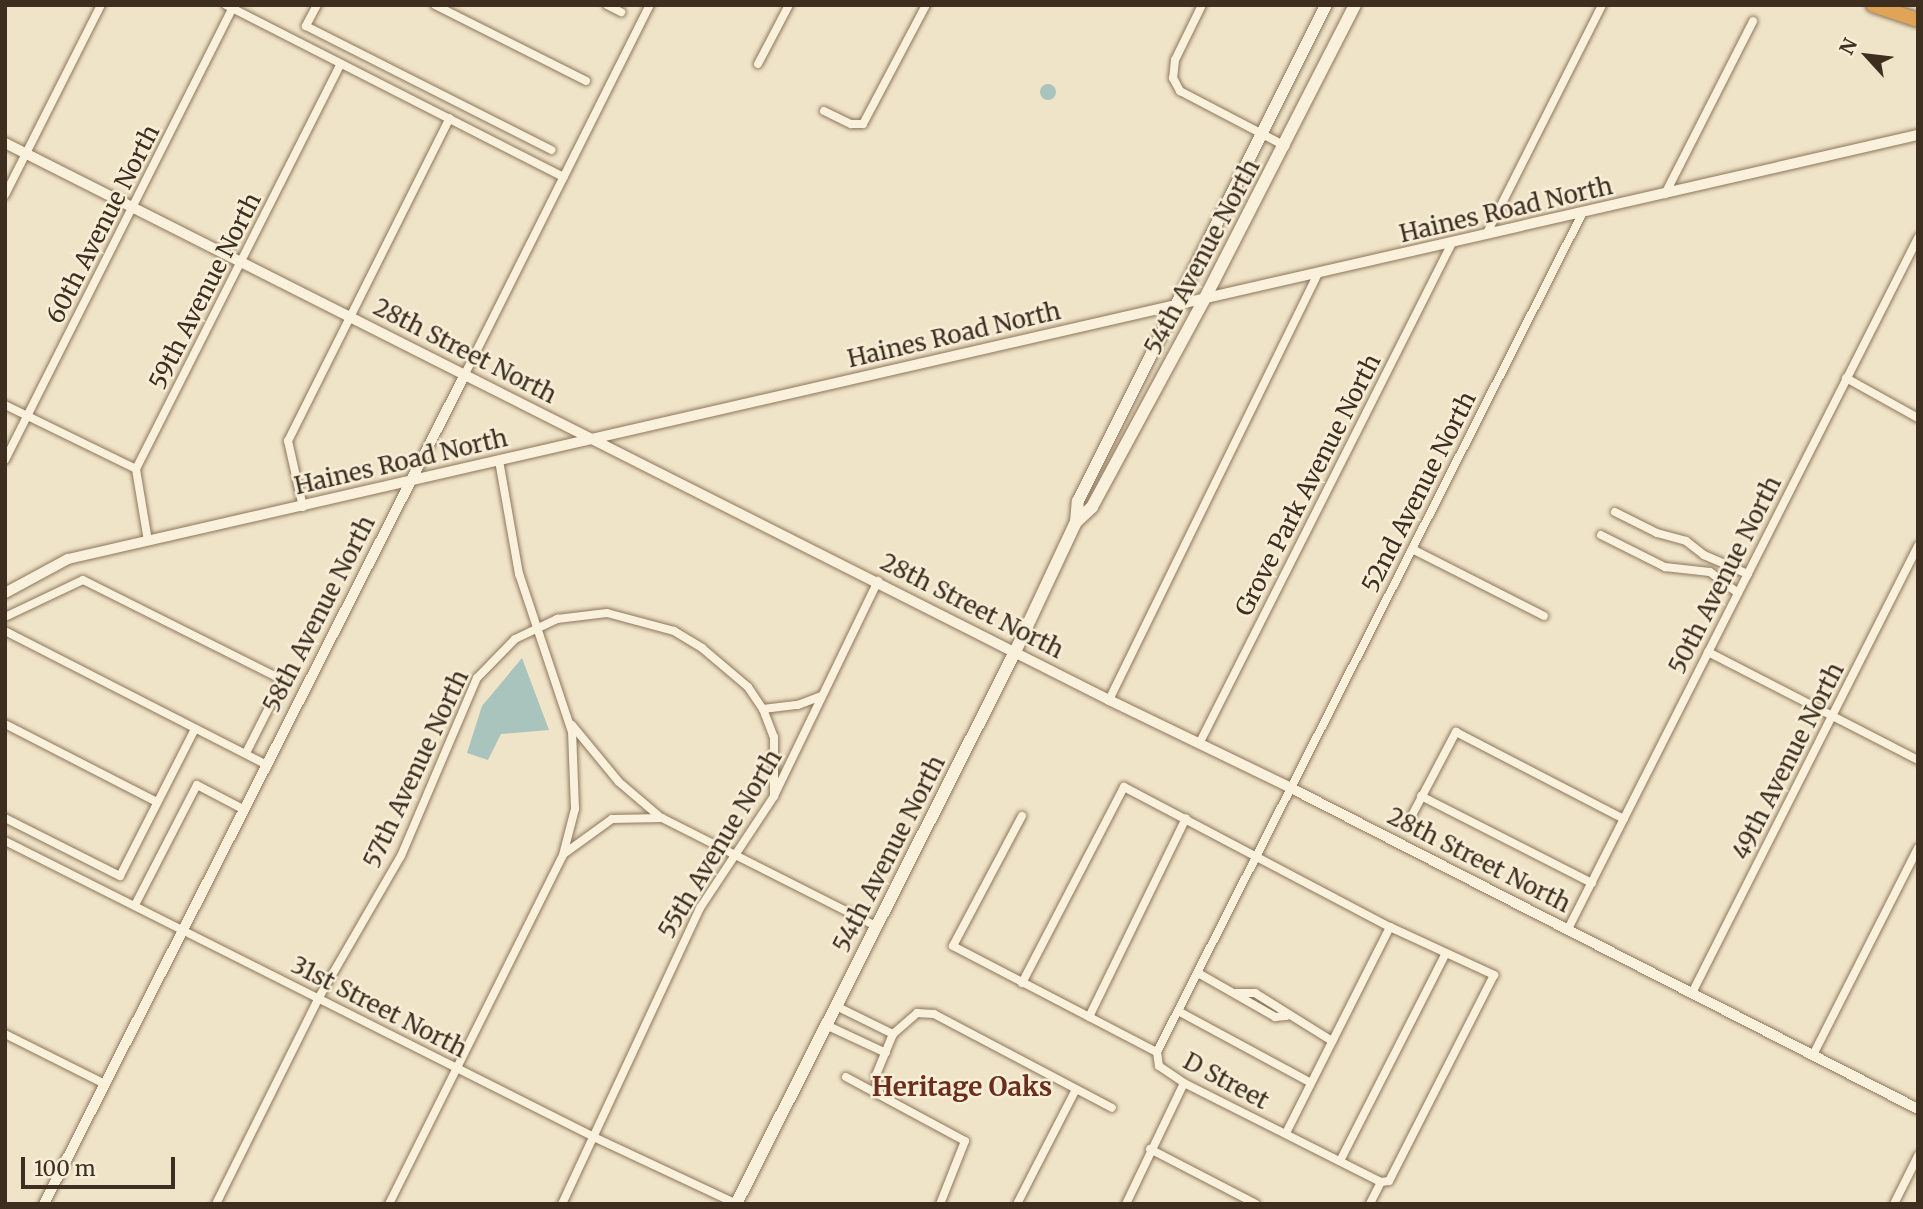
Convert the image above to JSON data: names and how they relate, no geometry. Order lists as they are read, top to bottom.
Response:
{
  "streets": {
    "main road": ["54th Avenue North"],
    "street": [
      "Haines Road North",
      "60th Avenue North",
      "59th Avenue North",
      "28th Street North",
      "Grove Park Avenue North",
      "52nd Avenue North",
      "50th Avenue North",
      "58th Avenue North",
      "49th Avenue North",
      "57th Avenue North",
      "55th Avenue North",
      "31st Street North",
      "D Street"
    ]
  },
  "crossings": [
    ["Haines Road North", "54th Avenue North"],
    ["Haines Road North", "28th Street North"],
    ["Haines Road North", "Grove Park Avenue North"],
    ["Haines Road North", "52nd Avenue North"],
    ["Haines Road North", "58th Avenue North"],
    ["60th Avenue North", "28th Street North"],
    ["54th Avenue North", "28th Street North"],
    ["54th Avenue North", "31st Street North"],
    ["59th Avenue North", "28th Street North"],
    ["28th Street North", "Grove Park Avenue North"],
    ["28th Street North", "52nd Avenue North"],
    ["28th Street North", "50th Avenue North"],
    ["28th Street North", "58th Avenue North"],
    ["28th Street North", "49th Avenue North"],
    ["28th Street North", "55th Avenue North"],
    ["52nd Avenue North", "D Street"],
    ["58th Avenue North", "31st Street North"],
    ["57th Avenue North", "31st Street North"],
    ["55th Avenue North", "31st Street North"]
  ],
  "districts": ["Heritage Oaks"],
  "scale_bar": "100 m",
  "north": "top left"
}
